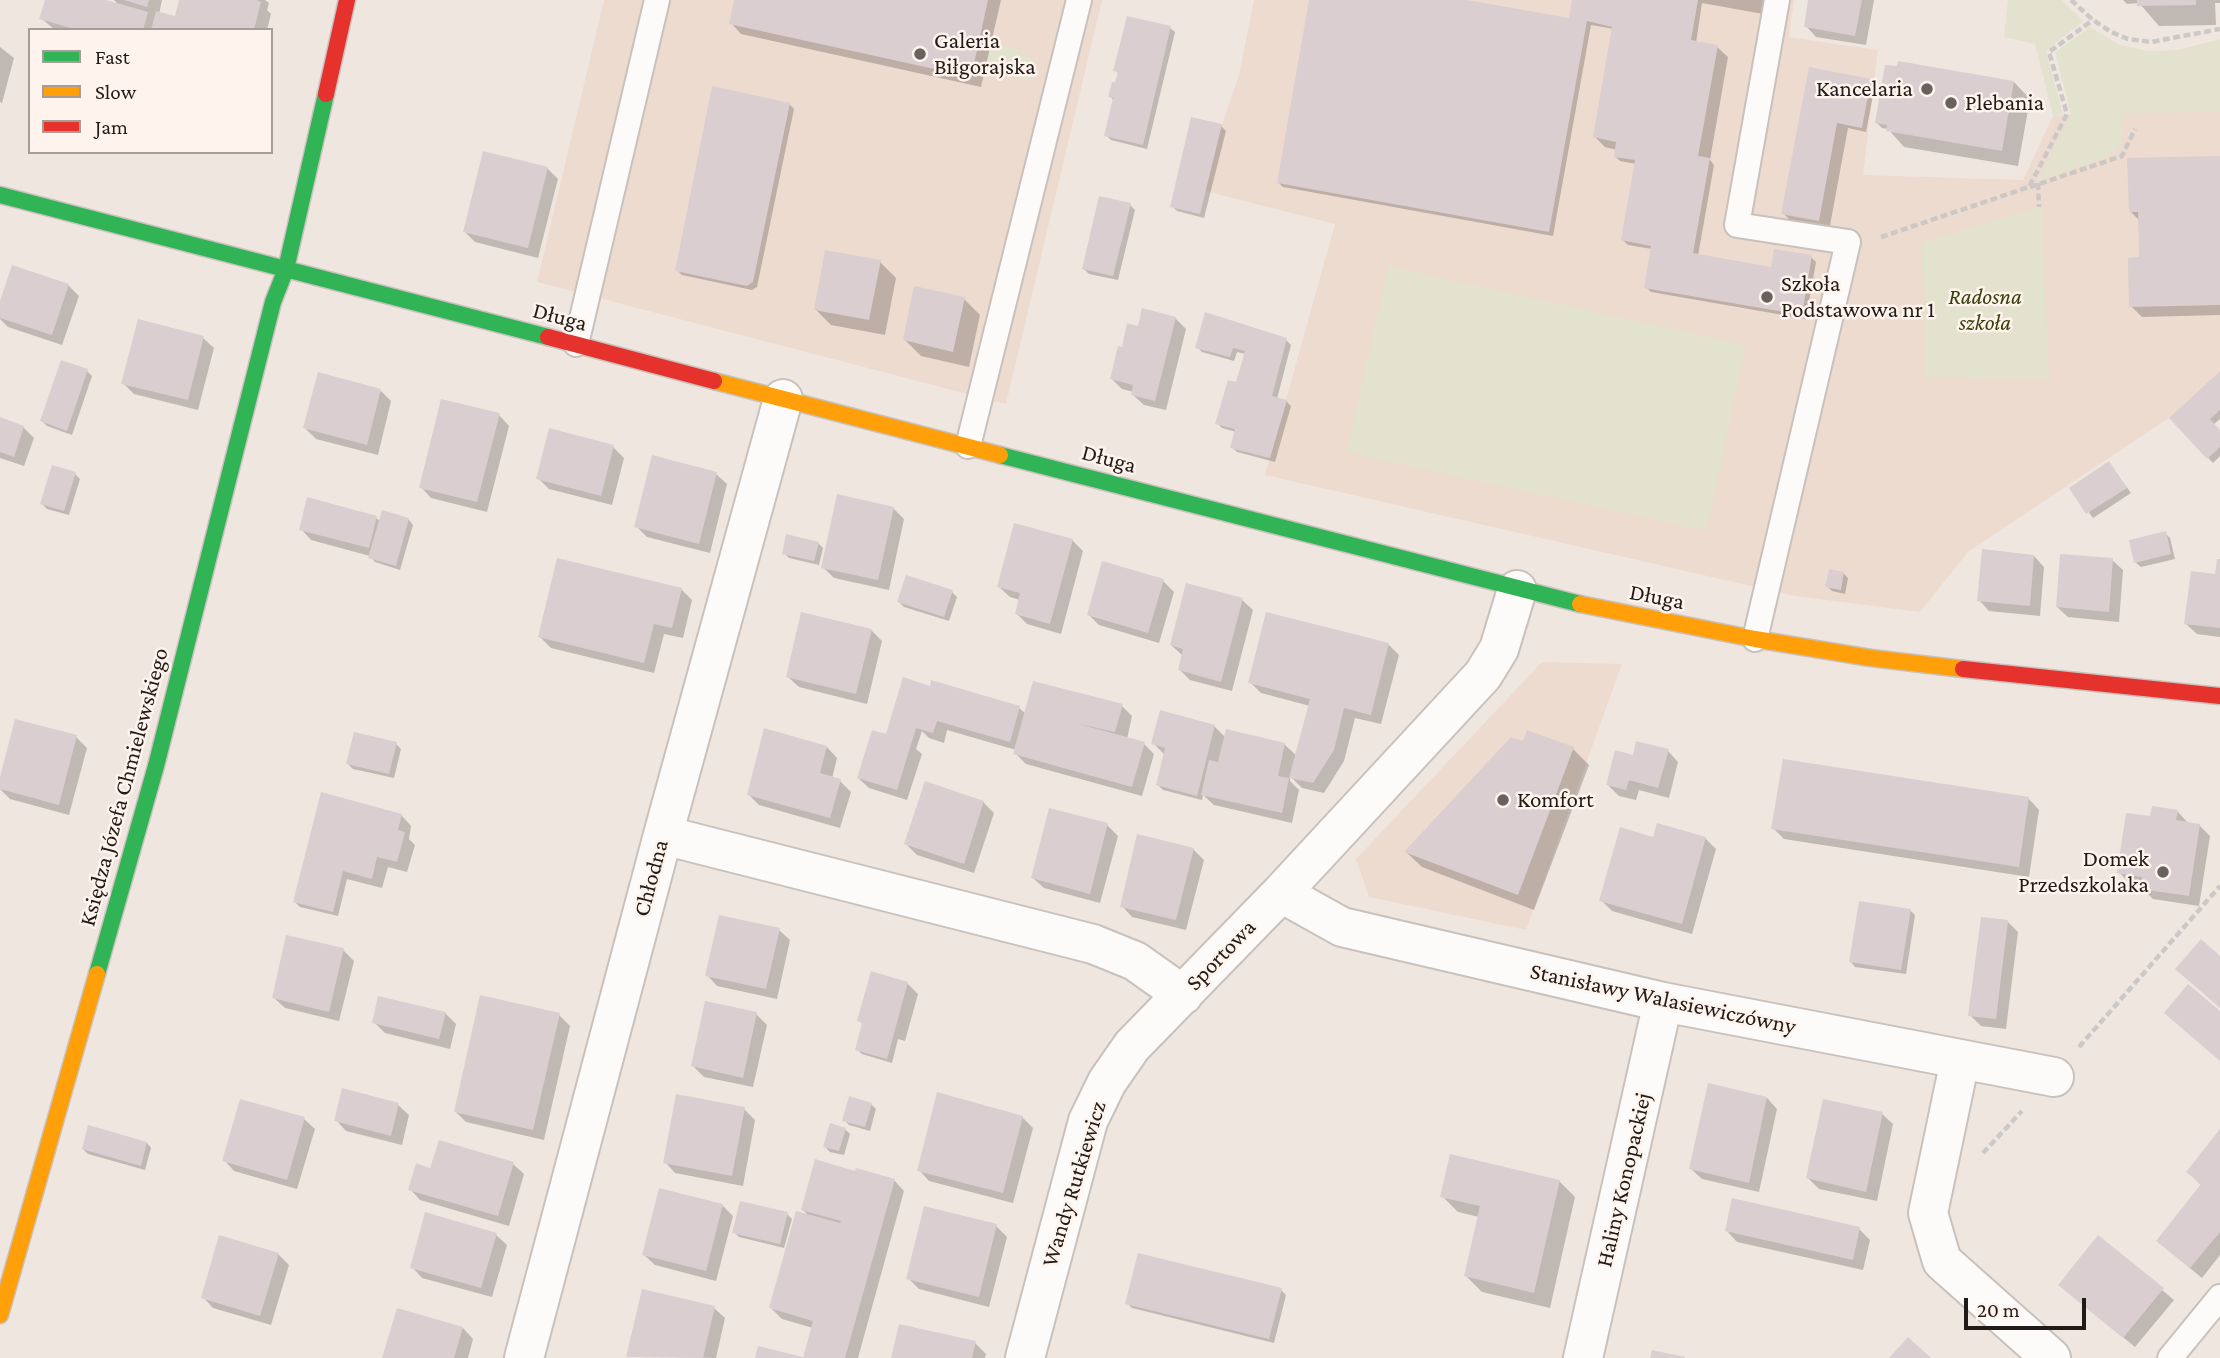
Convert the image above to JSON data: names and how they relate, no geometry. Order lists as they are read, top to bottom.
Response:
{
  "streets": {
    "street": [
      "Długa",
      "Księdza Józefa Chmielewskiego",
      "Chłodna",
      "Sportowa",
      "Stanisławy Walasiewiczówny",
      "Haliny Konopackiej",
      "Wandy Rutkiewicz"
    ]
  },
  "crossings": [
    ["Długa", "Księdza Józefa Chmielewskiego"],
    ["Długa", "Chłodna"],
    ["Długa", "Sportowa"],
    ["Chłodna", "Sportowa"],
    ["Sportowa", "Stanisławy Walasiewiczówny"],
    ["Sportowa", "Wandy Rutkiewicz"],
    ["Stanisławy Walasiewiczówny", "Haliny Konopackiej"]
  ],
  "parks": ["Radosna szkoła"],
  "places": [
    "Galeria Biłgorajska",
    "Kancelaria",
    "Plebania",
    "Szkoła Podstawowa nr 1",
    "Komfort",
    "Domek Przedszkolaka"
  ],
  "legend": ["Fast", "Slow", "Jam"],
  "scale_bar": "20 m"
}
